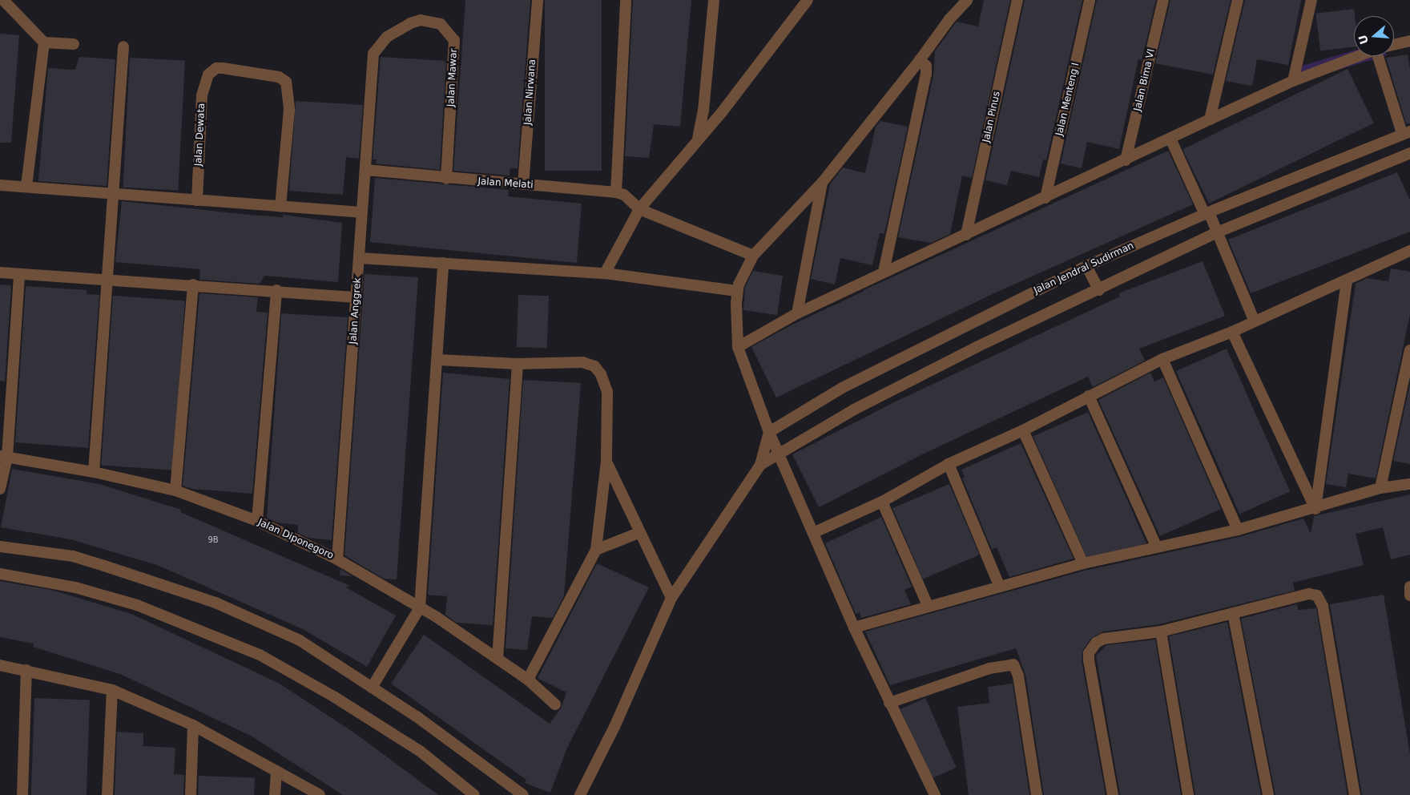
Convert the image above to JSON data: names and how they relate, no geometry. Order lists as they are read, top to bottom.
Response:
{
  "streets": {
    "street": [
      "Jalan Mawar",
      "Jalan Bima VI",
      "Jalan Nirwana",
      "Jalan Menteng I",
      "Jalan Pinus",
      "Jalan Dewata",
      "Jalan Melati",
      "Jalan Jendral Sudirman",
      "Jalan Anggrek",
      "Jalan Diponegoro"
    ]
  },
  "crossings": [
    ["Jalan Mawar", "Jalan Melati"],
    ["Jalan Mawar", "Jalan Anggrek"],
    ["Jalan Nirwana", "Jalan Melati"],
    ["Jalan Melati", "Jalan Anggrek"],
    ["Jalan Anggrek", "Jalan Diponegoro"]
  ],
  "house_numbers": ["9B"],
  "north": "left"
}
